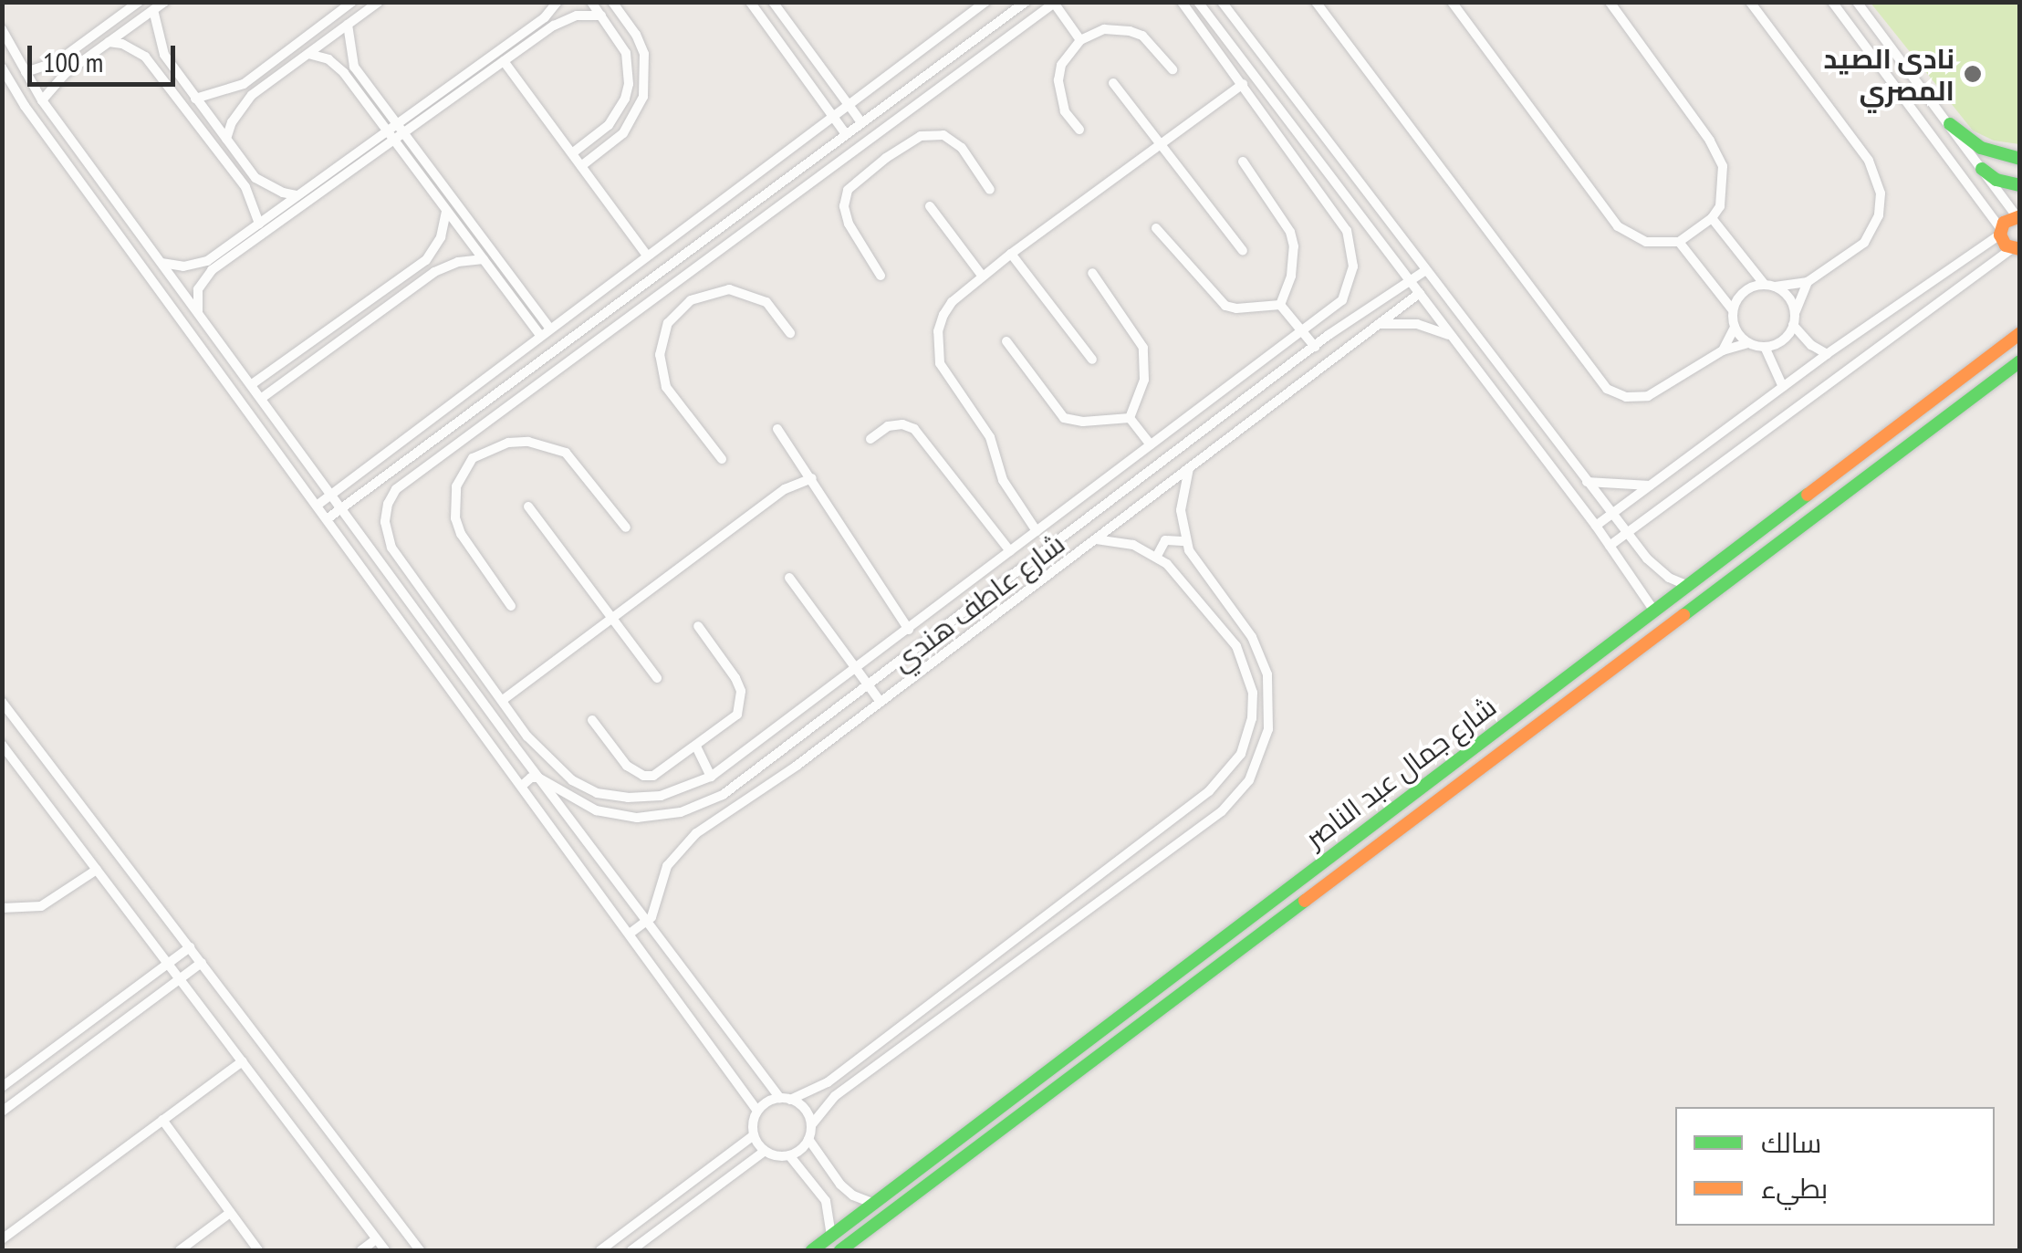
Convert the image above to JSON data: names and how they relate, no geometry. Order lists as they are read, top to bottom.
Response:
{
  "streets": {
    "main road": ["شارع جمال عبد الناصر"],
    "street": ["شارع عاطف هندي"]
  },
  "places": ["نادى الصيد المصري"],
  "legend": ["سالك", "بطيء"],
  "scale_bar": "100 m"
}
